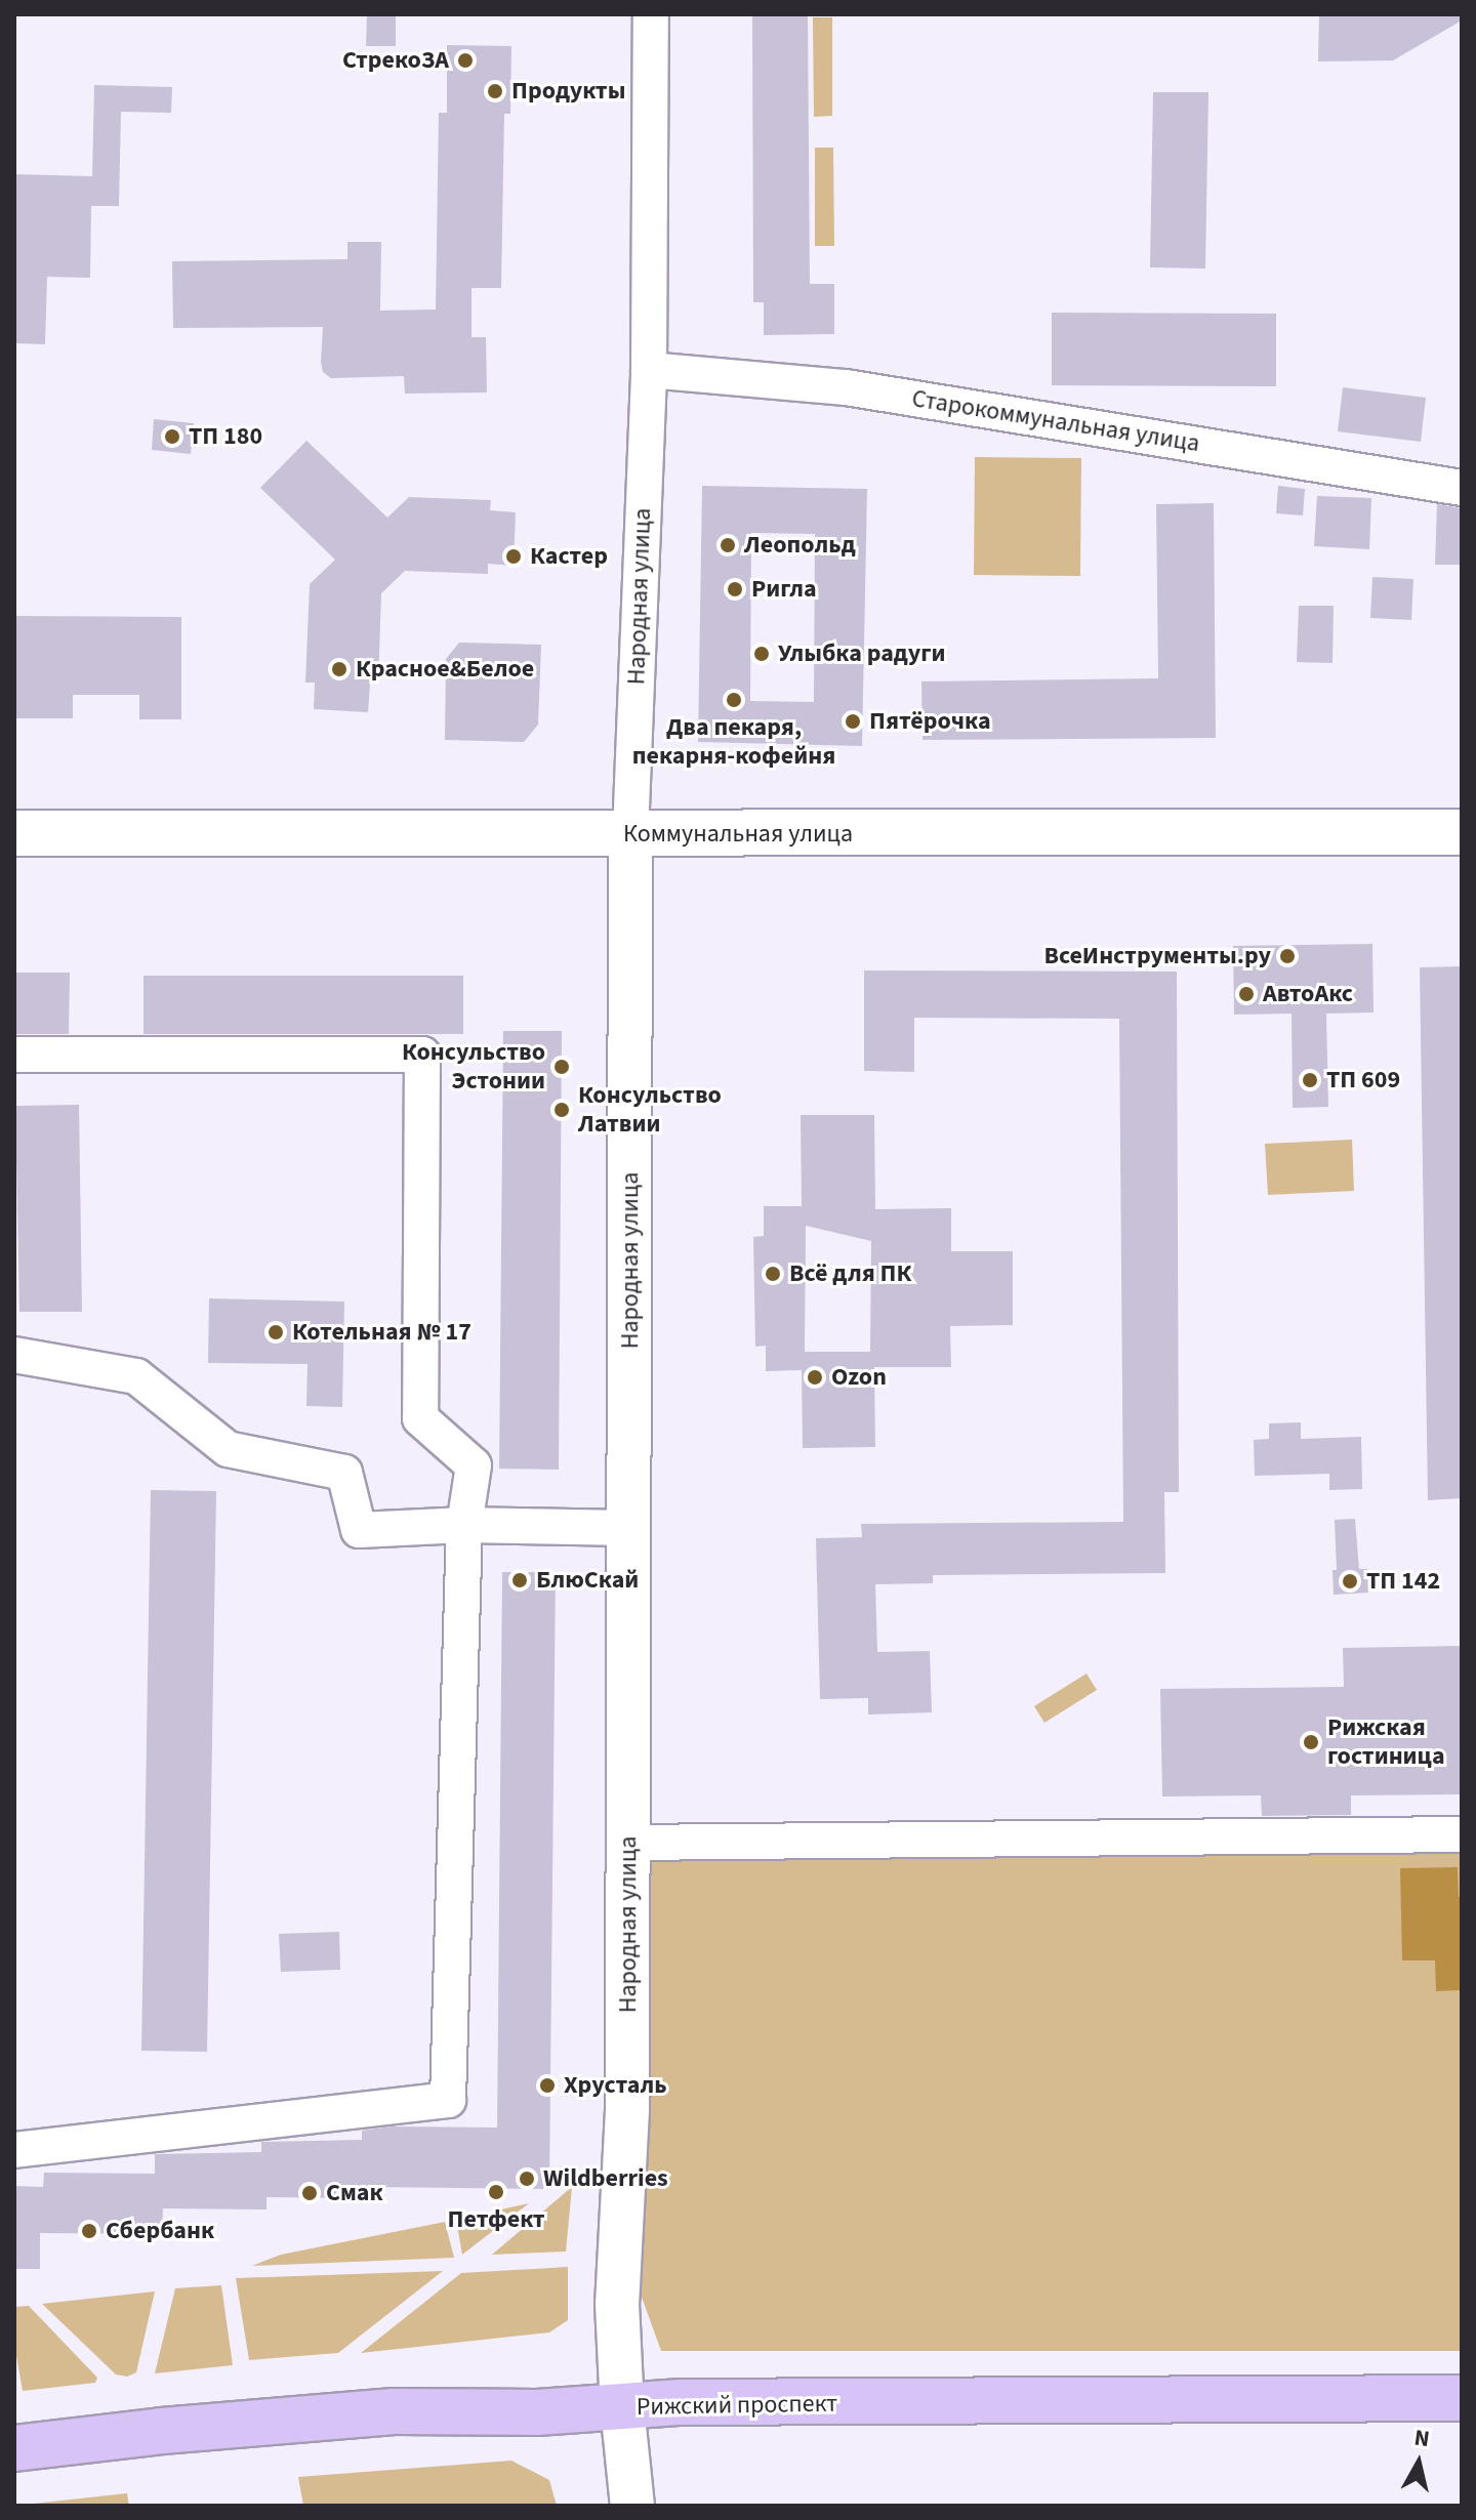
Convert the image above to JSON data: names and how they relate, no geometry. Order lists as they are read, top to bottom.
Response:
{
  "streets": {
    "main road": ["Коммунальная улица", "Рижский проспект"],
    "street": ["Старокоммунальная улица", "Народная улица"]
  },
  "crossings": [
    ["Старокоммунальная улица", "Народная улица"],
    ["Народная улица", "Коммунальная улица"],
    ["Народная улица", "Рижский проспект"]
  ],
  "places": [
    "СтрекоЗА",
    "Продукты",
    "ТП 180",
    "Леопольд",
    "Кастер",
    "Ригла",
    "Улыбка радуги",
    "Красное&Белое",
    "Два пекаря, пекарня-кофейня",
    "Пятёрочка",
    "ВсеИнструменты.ру",
    "АвтоАкс",
    "Консульство Эстонии",
    "ТП 609",
    "Консульство Латвии",
    "Всё для ПК",
    "Котельная № 17",
    "Ozon",
    "БлюСкай",
    "ТП 142",
    "Рижская гостиница",
    "Хрусталь",
    "Wildberries",
    "Петфект",
    "Смак",
    "Сбербанк"
  ],
  "north": "top"
}
